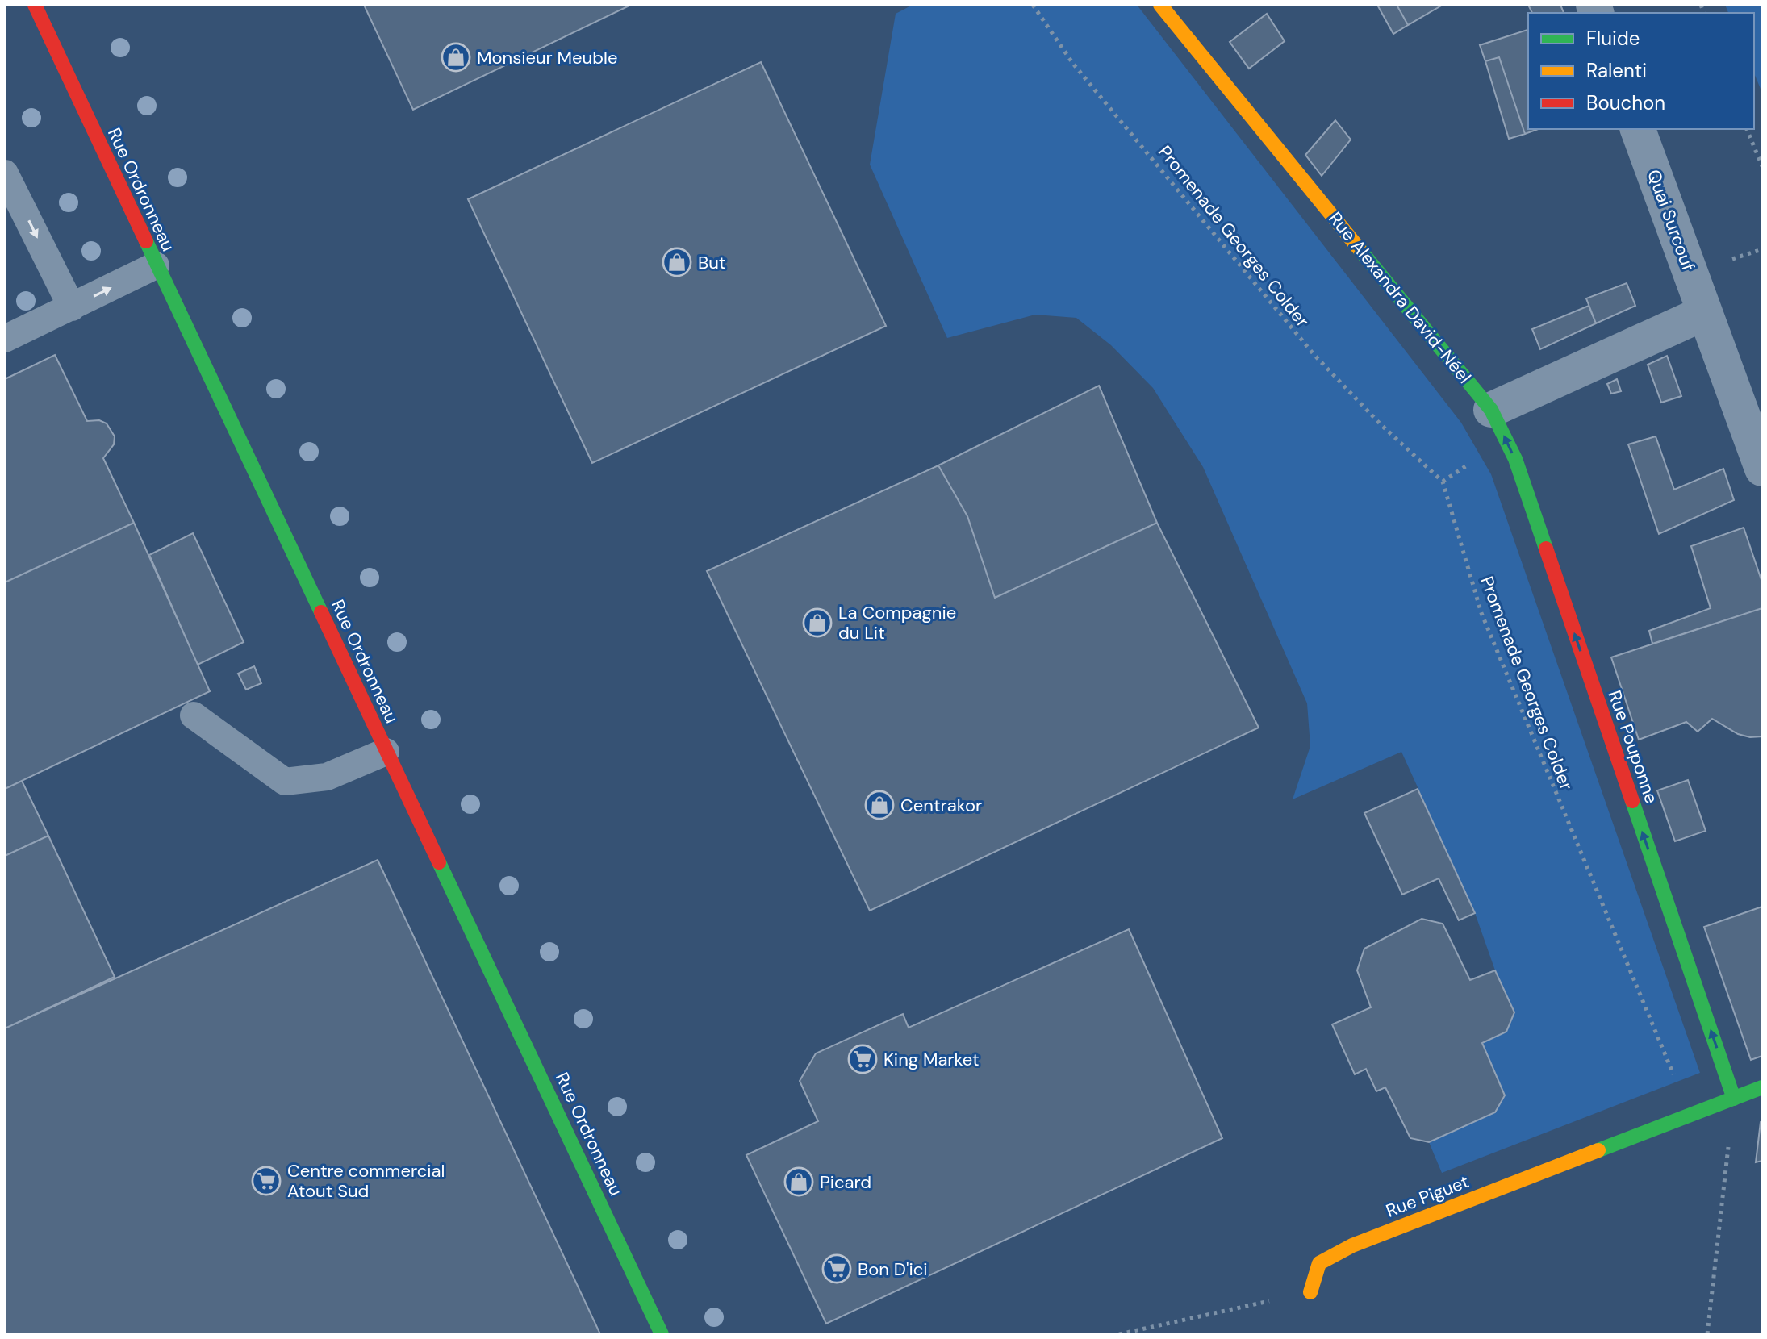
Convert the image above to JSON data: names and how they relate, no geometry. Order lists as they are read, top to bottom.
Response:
{
  "streets": {
    "street": [
      "Rue Ordronneau",
      "Quai Surcouf",
      "Rue Alexandra David-Néel",
      "Rue Pouponne",
      "Rue Piguet"
    ],
    "path": ["Promenade Georges Colder"]
  },
  "crossings": [
    ["Promenade Georges Colder", "Rue Piguet"],
    ["Rue Alexandra David-Néel", "Rue Pouponne"],
    ["Rue Pouponne", "Rue Piguet"]
  ],
  "one_way": ["Rue Pouponne"],
  "places": {
    "shop": [
      "Monsieur Meuble",
      "But",
      "La Compagnie du Lit",
      "Centrakor",
      "Picard"
    ],
    "supermarket": ["King Market", "Centre commercial Atout Sud", "Bon D'ici"]
  },
  "legend": ["Fluide", "Ralenti", "Bouchon"]
}
